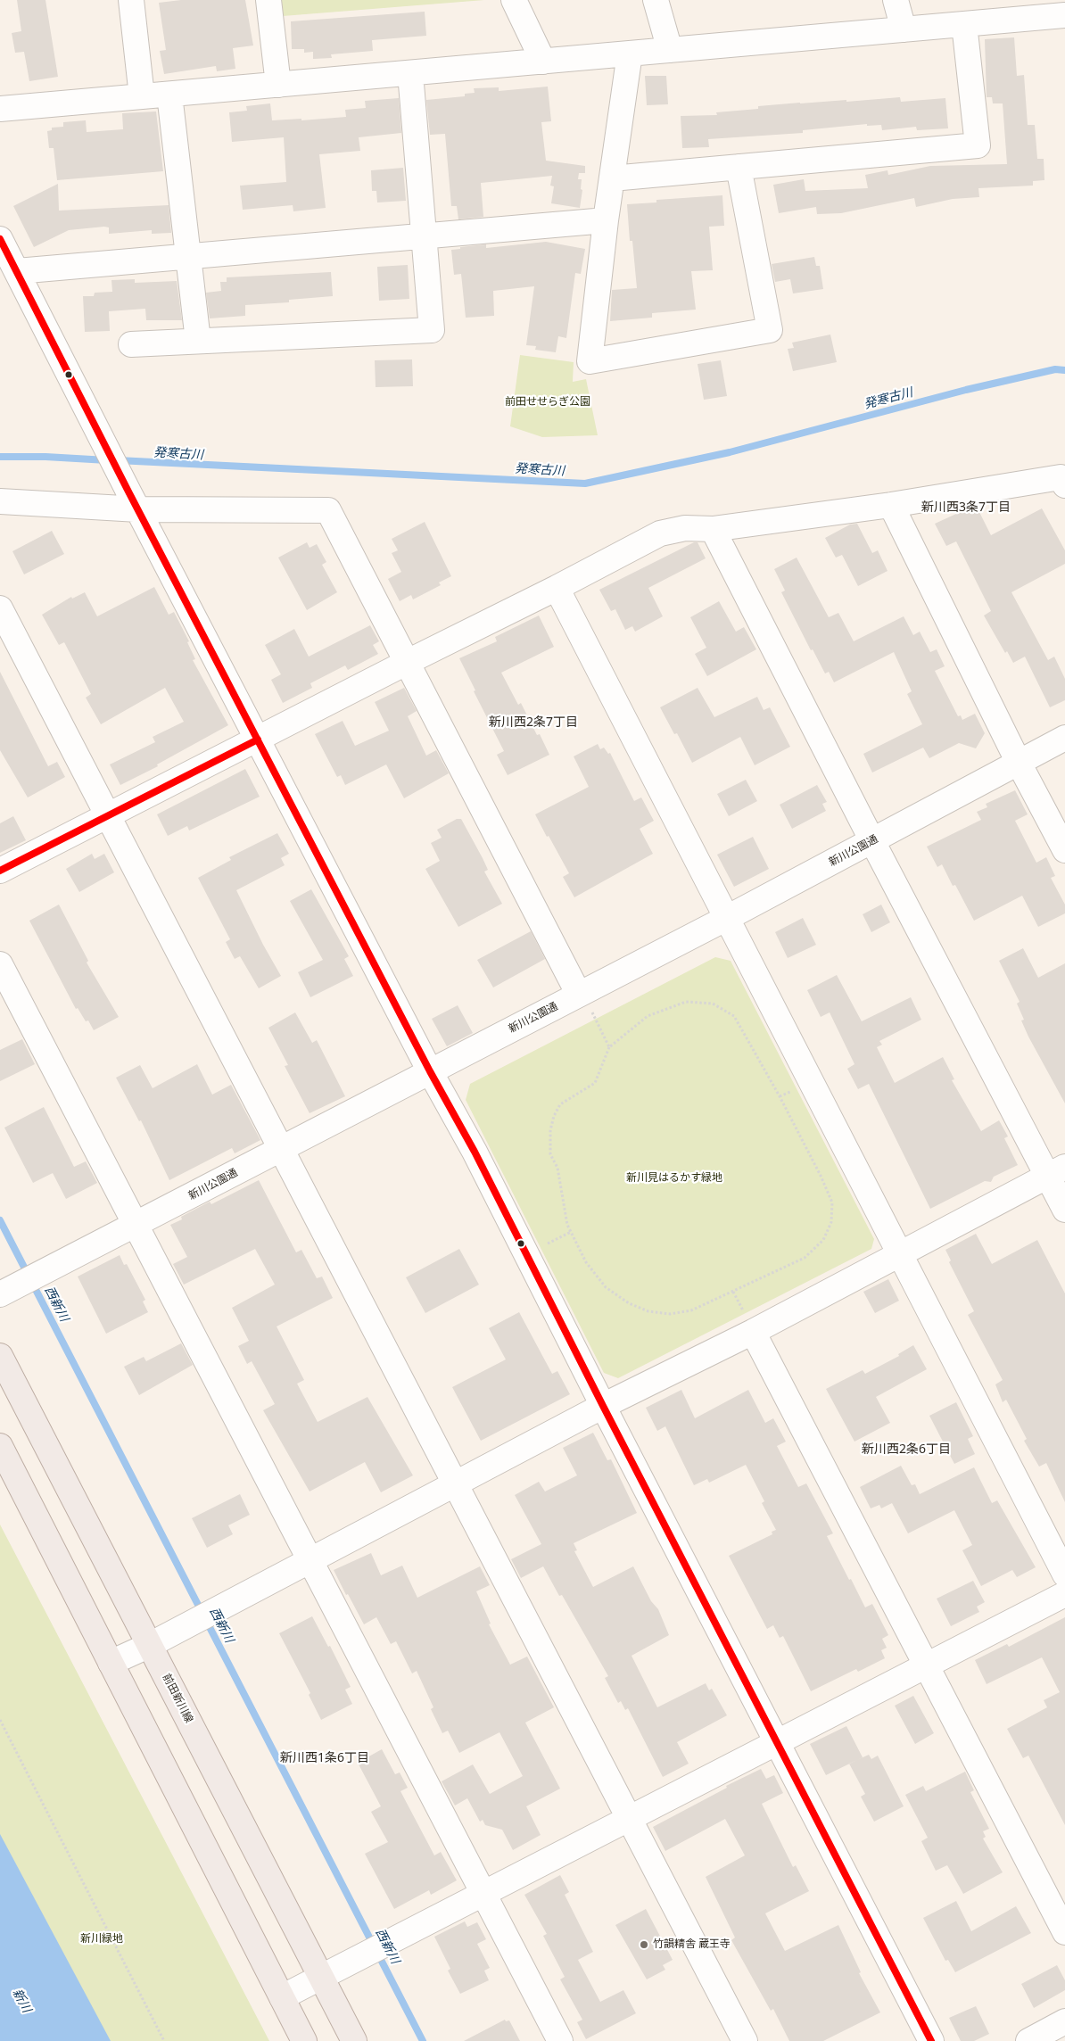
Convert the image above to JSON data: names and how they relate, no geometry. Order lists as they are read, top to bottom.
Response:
{
  "streets": {
    "main road": ["前田新川線"],
    "street": ["新川公園通"]
  },
  "districts": [
    "新川西3条7丁目",
    "新川西2条7丁目",
    "新川西2条6丁目",
    "新川西1条6丁目"
  ],
  "water": ["発寒古川", "西新川", "新川"],
  "parks": ["前田せせらぎ公園", "新川見はるかす緑地", "新川緑地"],
  "places": ["竹韻精舎 蔵王寺"]
}
